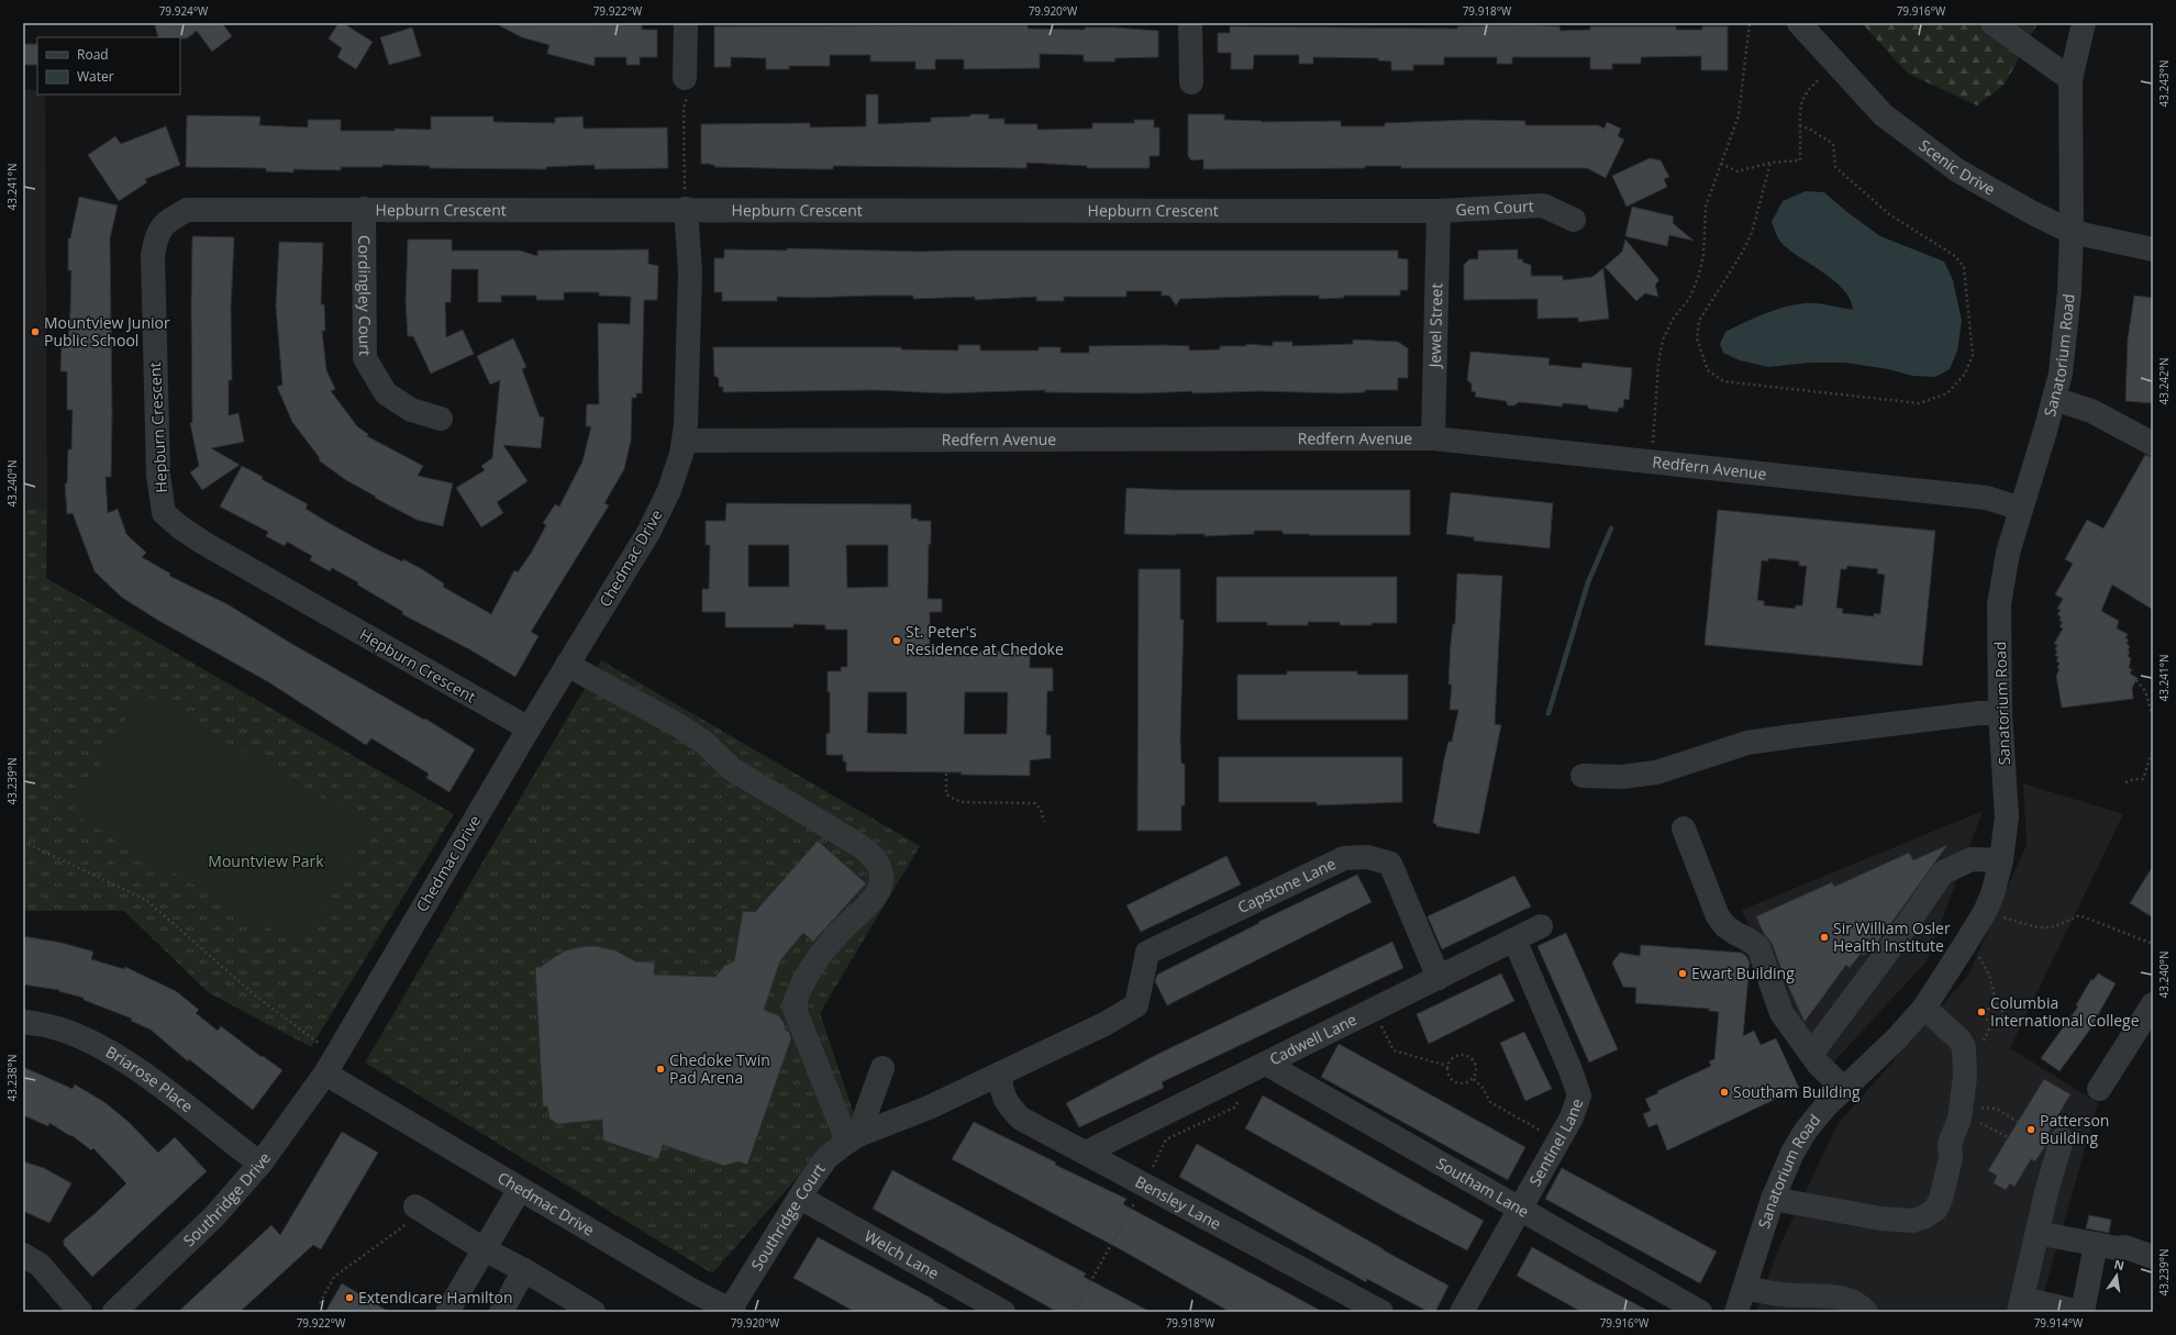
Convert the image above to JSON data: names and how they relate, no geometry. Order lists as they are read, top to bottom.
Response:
{
  "streets": {
    "street": [
      "Scenic Drive",
      "Gem Court",
      "Hepburn Crescent",
      "Cordingley Court",
      "Jewel Street",
      "Sanatorium Road",
      "Redfern Avenue",
      "Chedmac Drive",
      "Capstone Lane",
      "Cadwell Lane",
      "Briarose Place",
      "Sentinel Lane",
      "Southam Lane",
      "Southridge Drive",
      "Bensley Lane",
      "Southridge Court",
      "Welch Lane"
    ]
  },
  "crossings": [
    ["Scenic Drive", "Sanatorium Road"],
    ["Gem Court", "Hepburn Crescent"],
    ["Gem Court", "Jewel Street"],
    ["Hepburn Crescent", "Cordingley Court"],
    ["Hepburn Crescent", "Jewel Street"],
    ["Hepburn Crescent", "Chedmac Drive"],
    ["Jewel Street", "Redfern Avenue"],
    ["Sanatorium Road", "Redfern Avenue"],
    ["Redfern Avenue", "Chedmac Drive"],
    ["Chedmac Drive", "Southridge Drive"],
    ["Chedmac Drive", "Southridge Court"],
    ["Capstone Lane", "Cadwell Lane"],
    ["Capstone Lane", "Southridge Court"],
    ["Cadwell Lane", "Sentinel Lane"],
    ["Cadwell Lane", "Southam Lane"],
    ["Cadwell Lane", "Bensley Lane"],
    ["Briarose Place", "Southridge Drive"],
    ["Sentinel Lane", "Southam Lane"],
    ["Bensley Lane", "Southridge Court"],
    ["Southridge Court", "Welch Lane"]
  ],
  "parks": ["Mountview Park"],
  "places": [
    "Mountview Junior Public School",
    "St. Peter's Residence at Chedoke",
    "Sir William Osler Health Institute",
    "Ewart Building",
    "Columbia International College",
    "Chedoke Twin Pad Arena",
    "Southam Building",
    "Patterson Building",
    "Extendicare Hamilton"
  ],
  "legend": ["Road", "Water"],
  "north": "top",
  "coordinates": [
    "79.924°W",
    "79.922°W",
    "79.920°W",
    "79.918°W",
    "79.916°W",
    "43.243°N",
    "43.241°N",
    "43.242°N",
    "43.240°N",
    "43.239°N",
    "43.238°N",
    "79.914°W"
  ]
}
